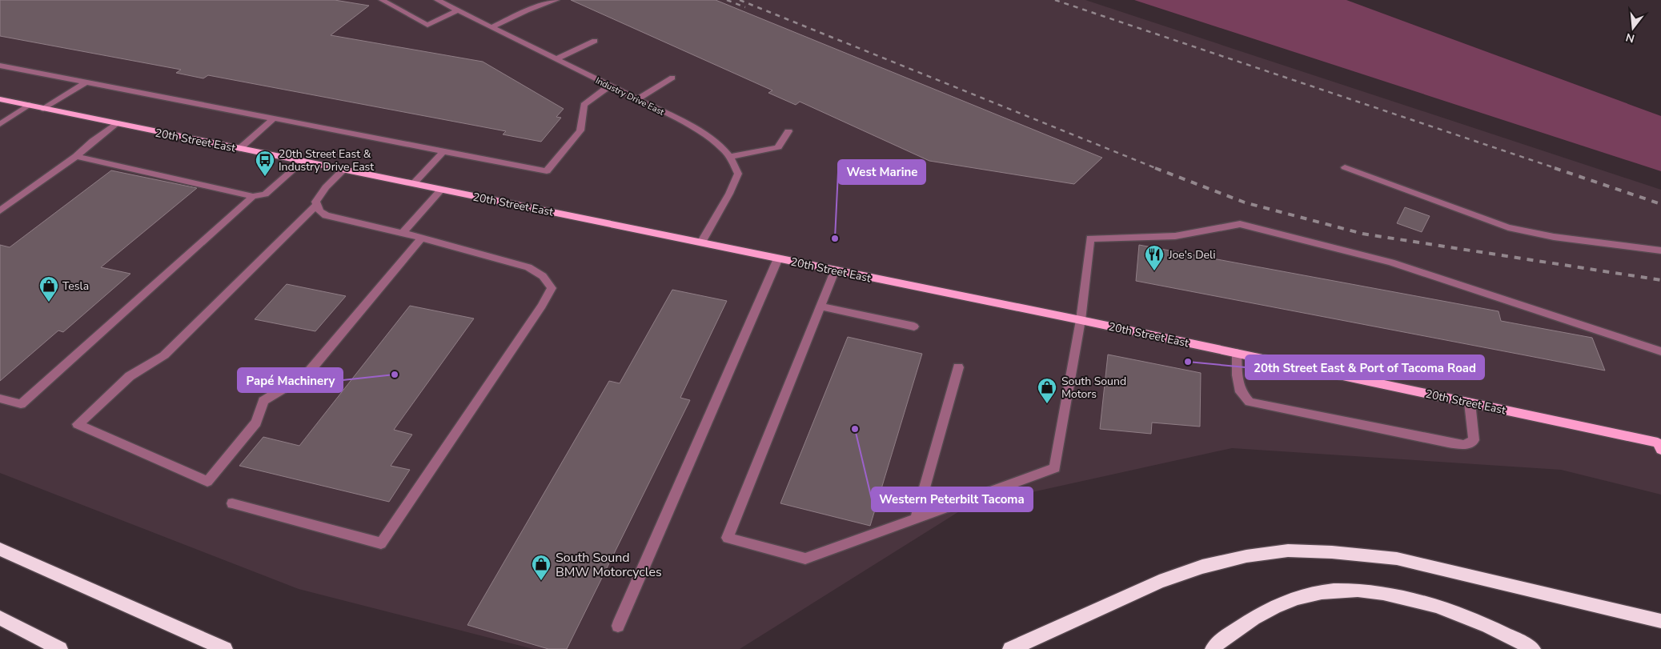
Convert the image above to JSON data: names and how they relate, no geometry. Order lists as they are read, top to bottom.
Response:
{
  "streets": {
    "main road": ["20th Street East"],
    "street": ["Industry Drive East"]
  },
  "crossings": [
    ["Industry Drive East", "20th Street East"]
  ],
  "places": {
    "bus stop": ["20th Street East & Industry Drive East"],
    "other": [
      "West Marine",
      "20th Street East & Port of Tacoma Road",
      "Papé Machinery",
      "Western Peterbilt Tacoma"
    ],
    "restaurant": ["Joe's Deli"],
    "shop": ["Tesla", "South Sound Motors", "South Sound BMW Motorcycles"]
  },
  "north": "bottom"
}
